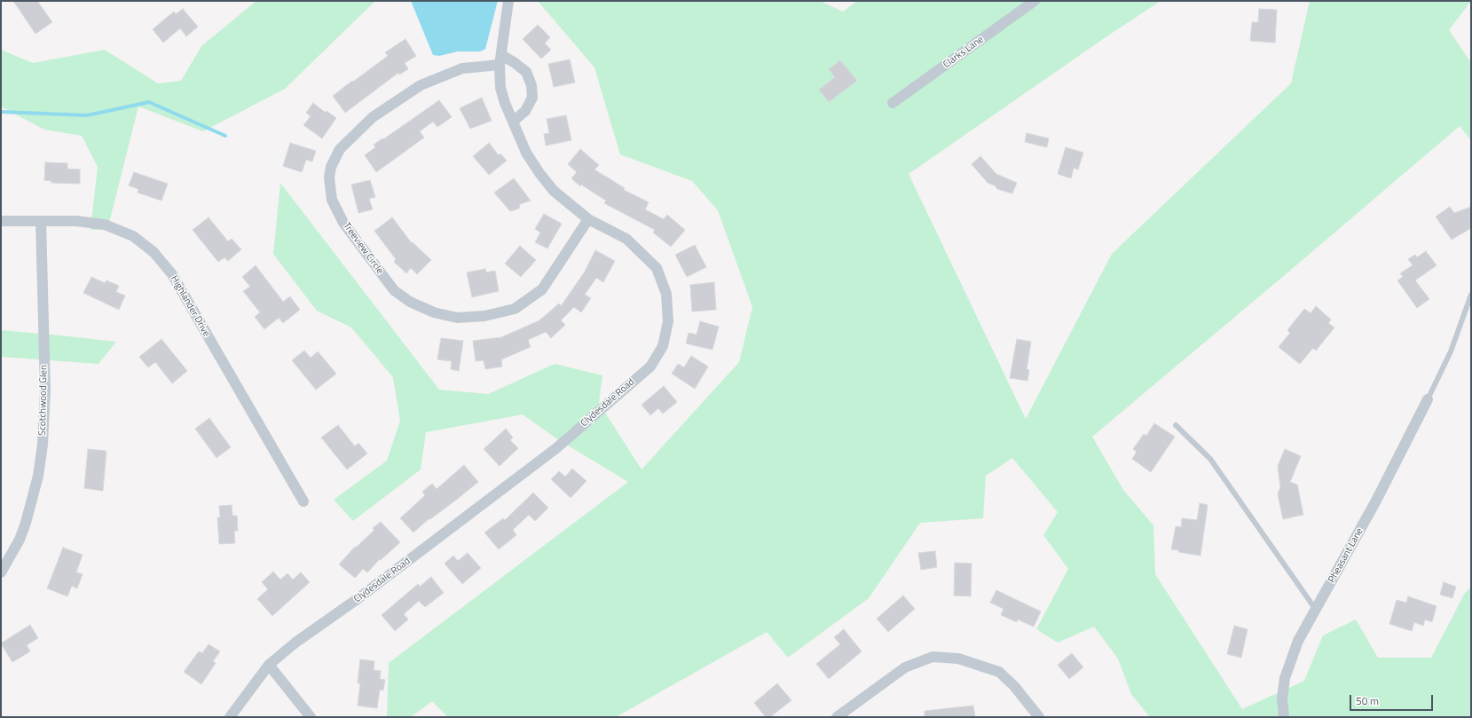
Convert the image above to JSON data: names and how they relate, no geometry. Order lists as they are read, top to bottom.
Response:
{
  "streets": {
    "street": [
      "Clarks Lane",
      "Treeview Circle",
      "Highlander Drive",
      "Scotchwood Glen",
      "Clydesdale Road",
      "Pheasant Lane"
    ]
  },
  "crossings": [
    ["Treeview Circle", "Clydesdale Road"],
    ["Highlander Drive", "Scotchwood Glen"]
  ],
  "scale_bar": "50 m"
}
